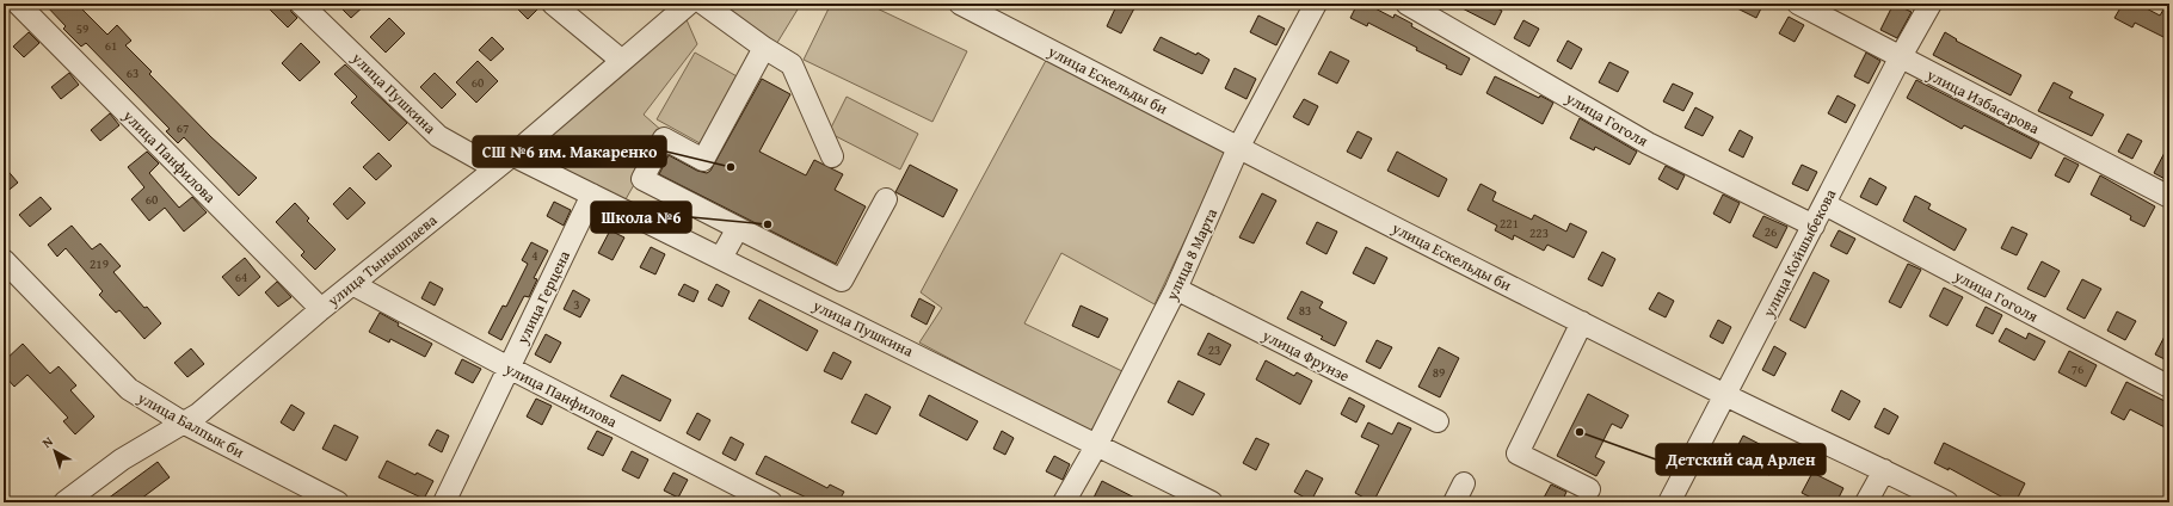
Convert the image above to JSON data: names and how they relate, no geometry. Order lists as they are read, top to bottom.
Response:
{
  "streets": {
    "street": [
      "улица Ескельды би",
      "улица Пушкина",
      "улица Избасарова",
      "улица Гоголя",
      "улица Панфилова",
      "улица Койшыбекова",
      "улица 8 Марта",
      "улица Тынышпаева",
      "улица Герцена",
      "улица Фрунзе",
      "улица Балпык би"
    ]
  },
  "crossings": [
    ["улица Ескельды би", "улица Койшыбекова"],
    ["улица Ескельды би", "улица 8 Марта"],
    ["улица Пушкина", "улица 8 Марта"],
    ["улица Пушкина", "улица Тынышпаева"],
    ["улица Пушкина", "улица Герцена"],
    ["улица Избасарова", "улица Койшыбекова"],
    ["улица Гоголя", "улица Койшыбекова"],
    ["улица Панфилова", "улица Тынышпаева"],
    ["улица Панфилова", "улица Герцена"],
    ["улица 8 Марта", "улица Фрунзе"],
    ["улица Тынышпаева", "улица Балпык би"]
  ],
  "places": ["СШ №6 им. Макаренко", "Школа №6", "Детский сад Арлен"],
  "house_numbers": [
    "59",
    "61",
    "63",
    "60",
    "67",
    "60",
    "221",
    "26",
    "223",
    "4",
    "219",
    "64",
    "3",
    "83",
    "23",
    "76",
    "89"
  ],
  "north": "top left"
}
